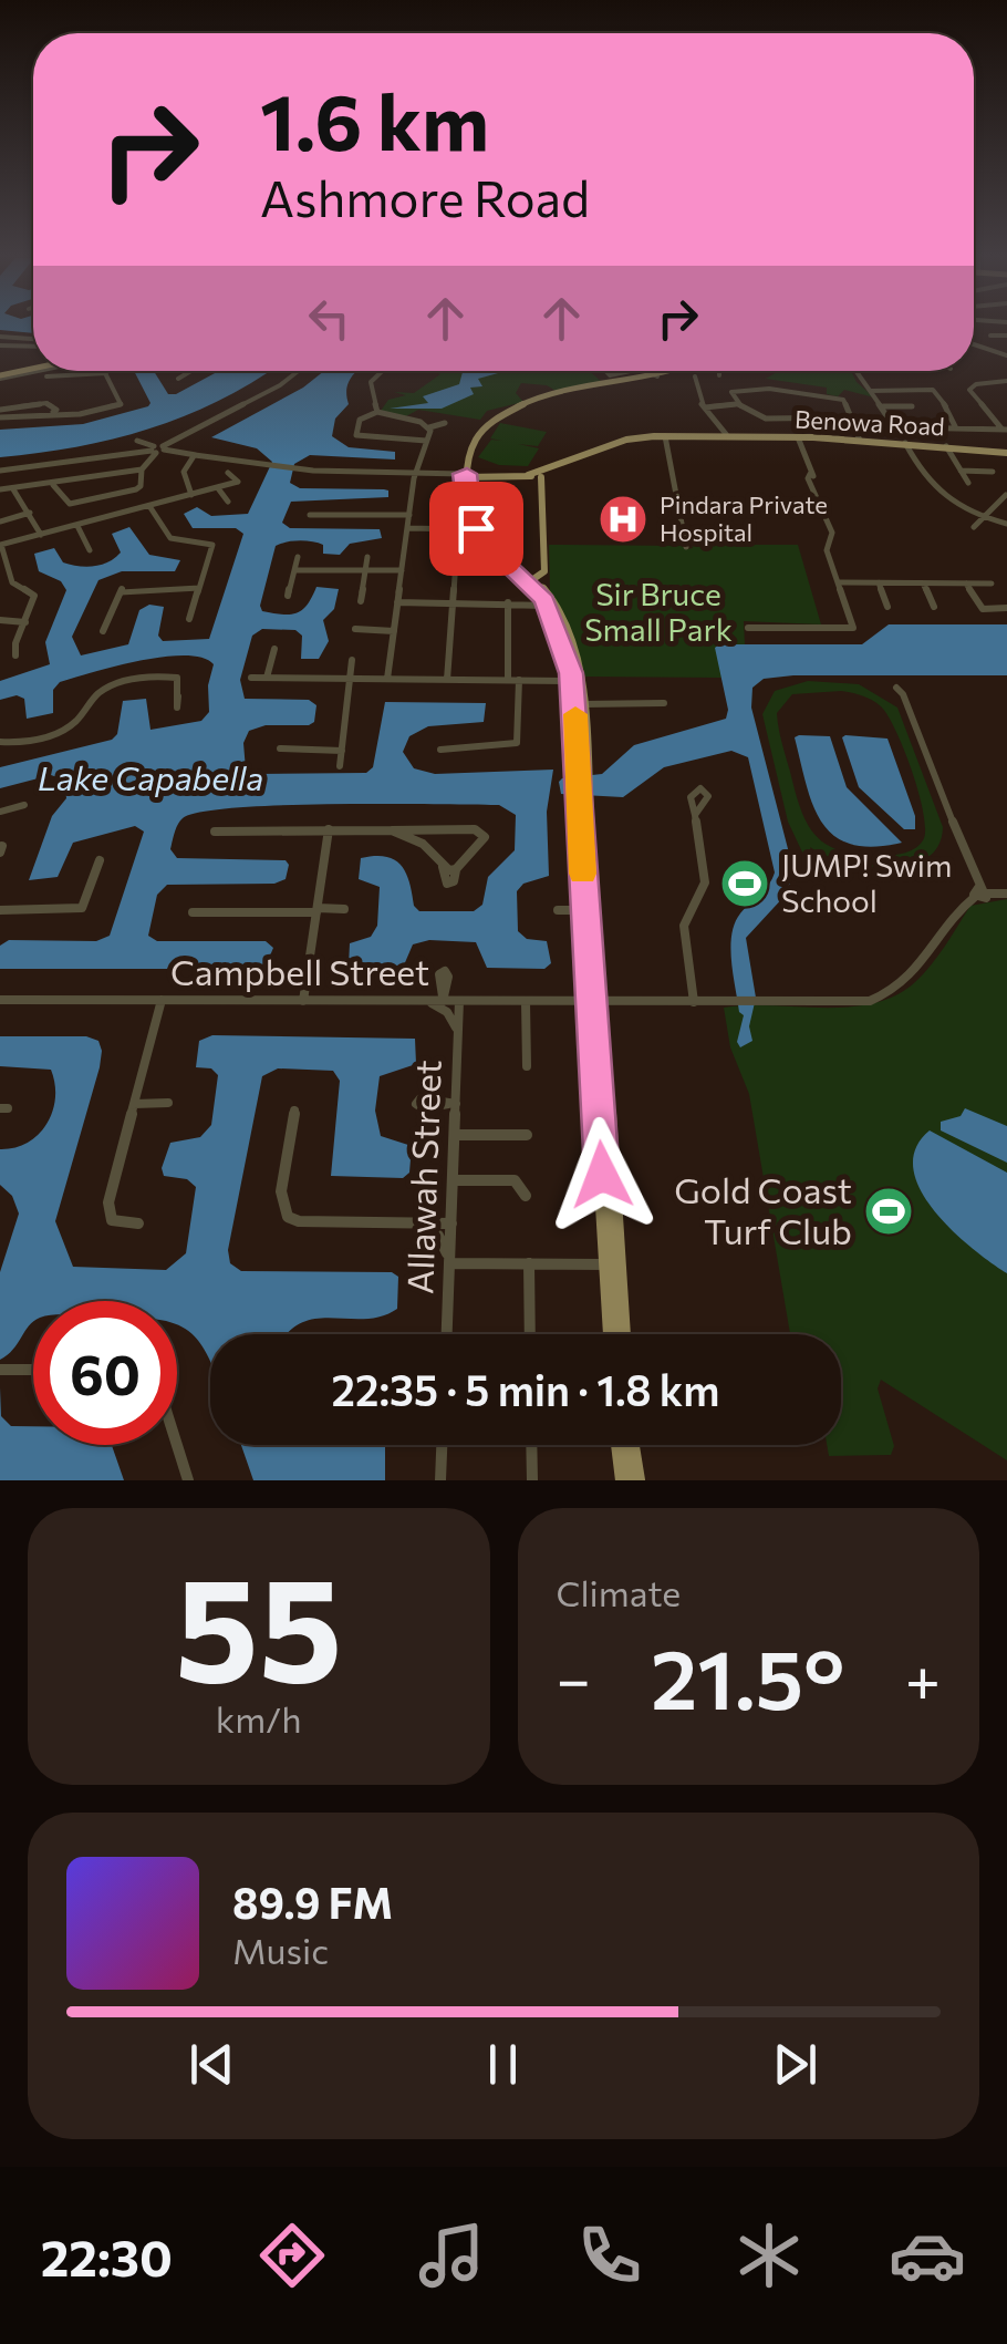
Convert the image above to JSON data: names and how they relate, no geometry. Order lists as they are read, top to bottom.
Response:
{
  "streets": {
    "main road": ["Benowa Road"],
    "street": ["Campbell Street", "Allawah Street"]
  },
  "crossings": [
    ["Campbell Street", "Allawah Street"]
  ],
  "water": ["Lake Capabella"],
  "parks": ["Sir Bruce Small Park"],
  "places": {
    "hospital": ["Pindara Private Hospital"],
    "sports": ["JUMP! Swim School", "Gold Coast Turf Club"]
  },
  "page": {
    "turn": ["1.6 km", "Ashmore Road"],
    "limit": "60",
    "trip": "22:35 · 5 min · 1.8 km",
    "tile": [
      ["55", "km/h"],
      "Climate"
    ],
    "heat": ["−", "21.5°", "+"],
    "song": ["89.9 FM", "Music"],
    "tabs": "22:30"
  }
}
